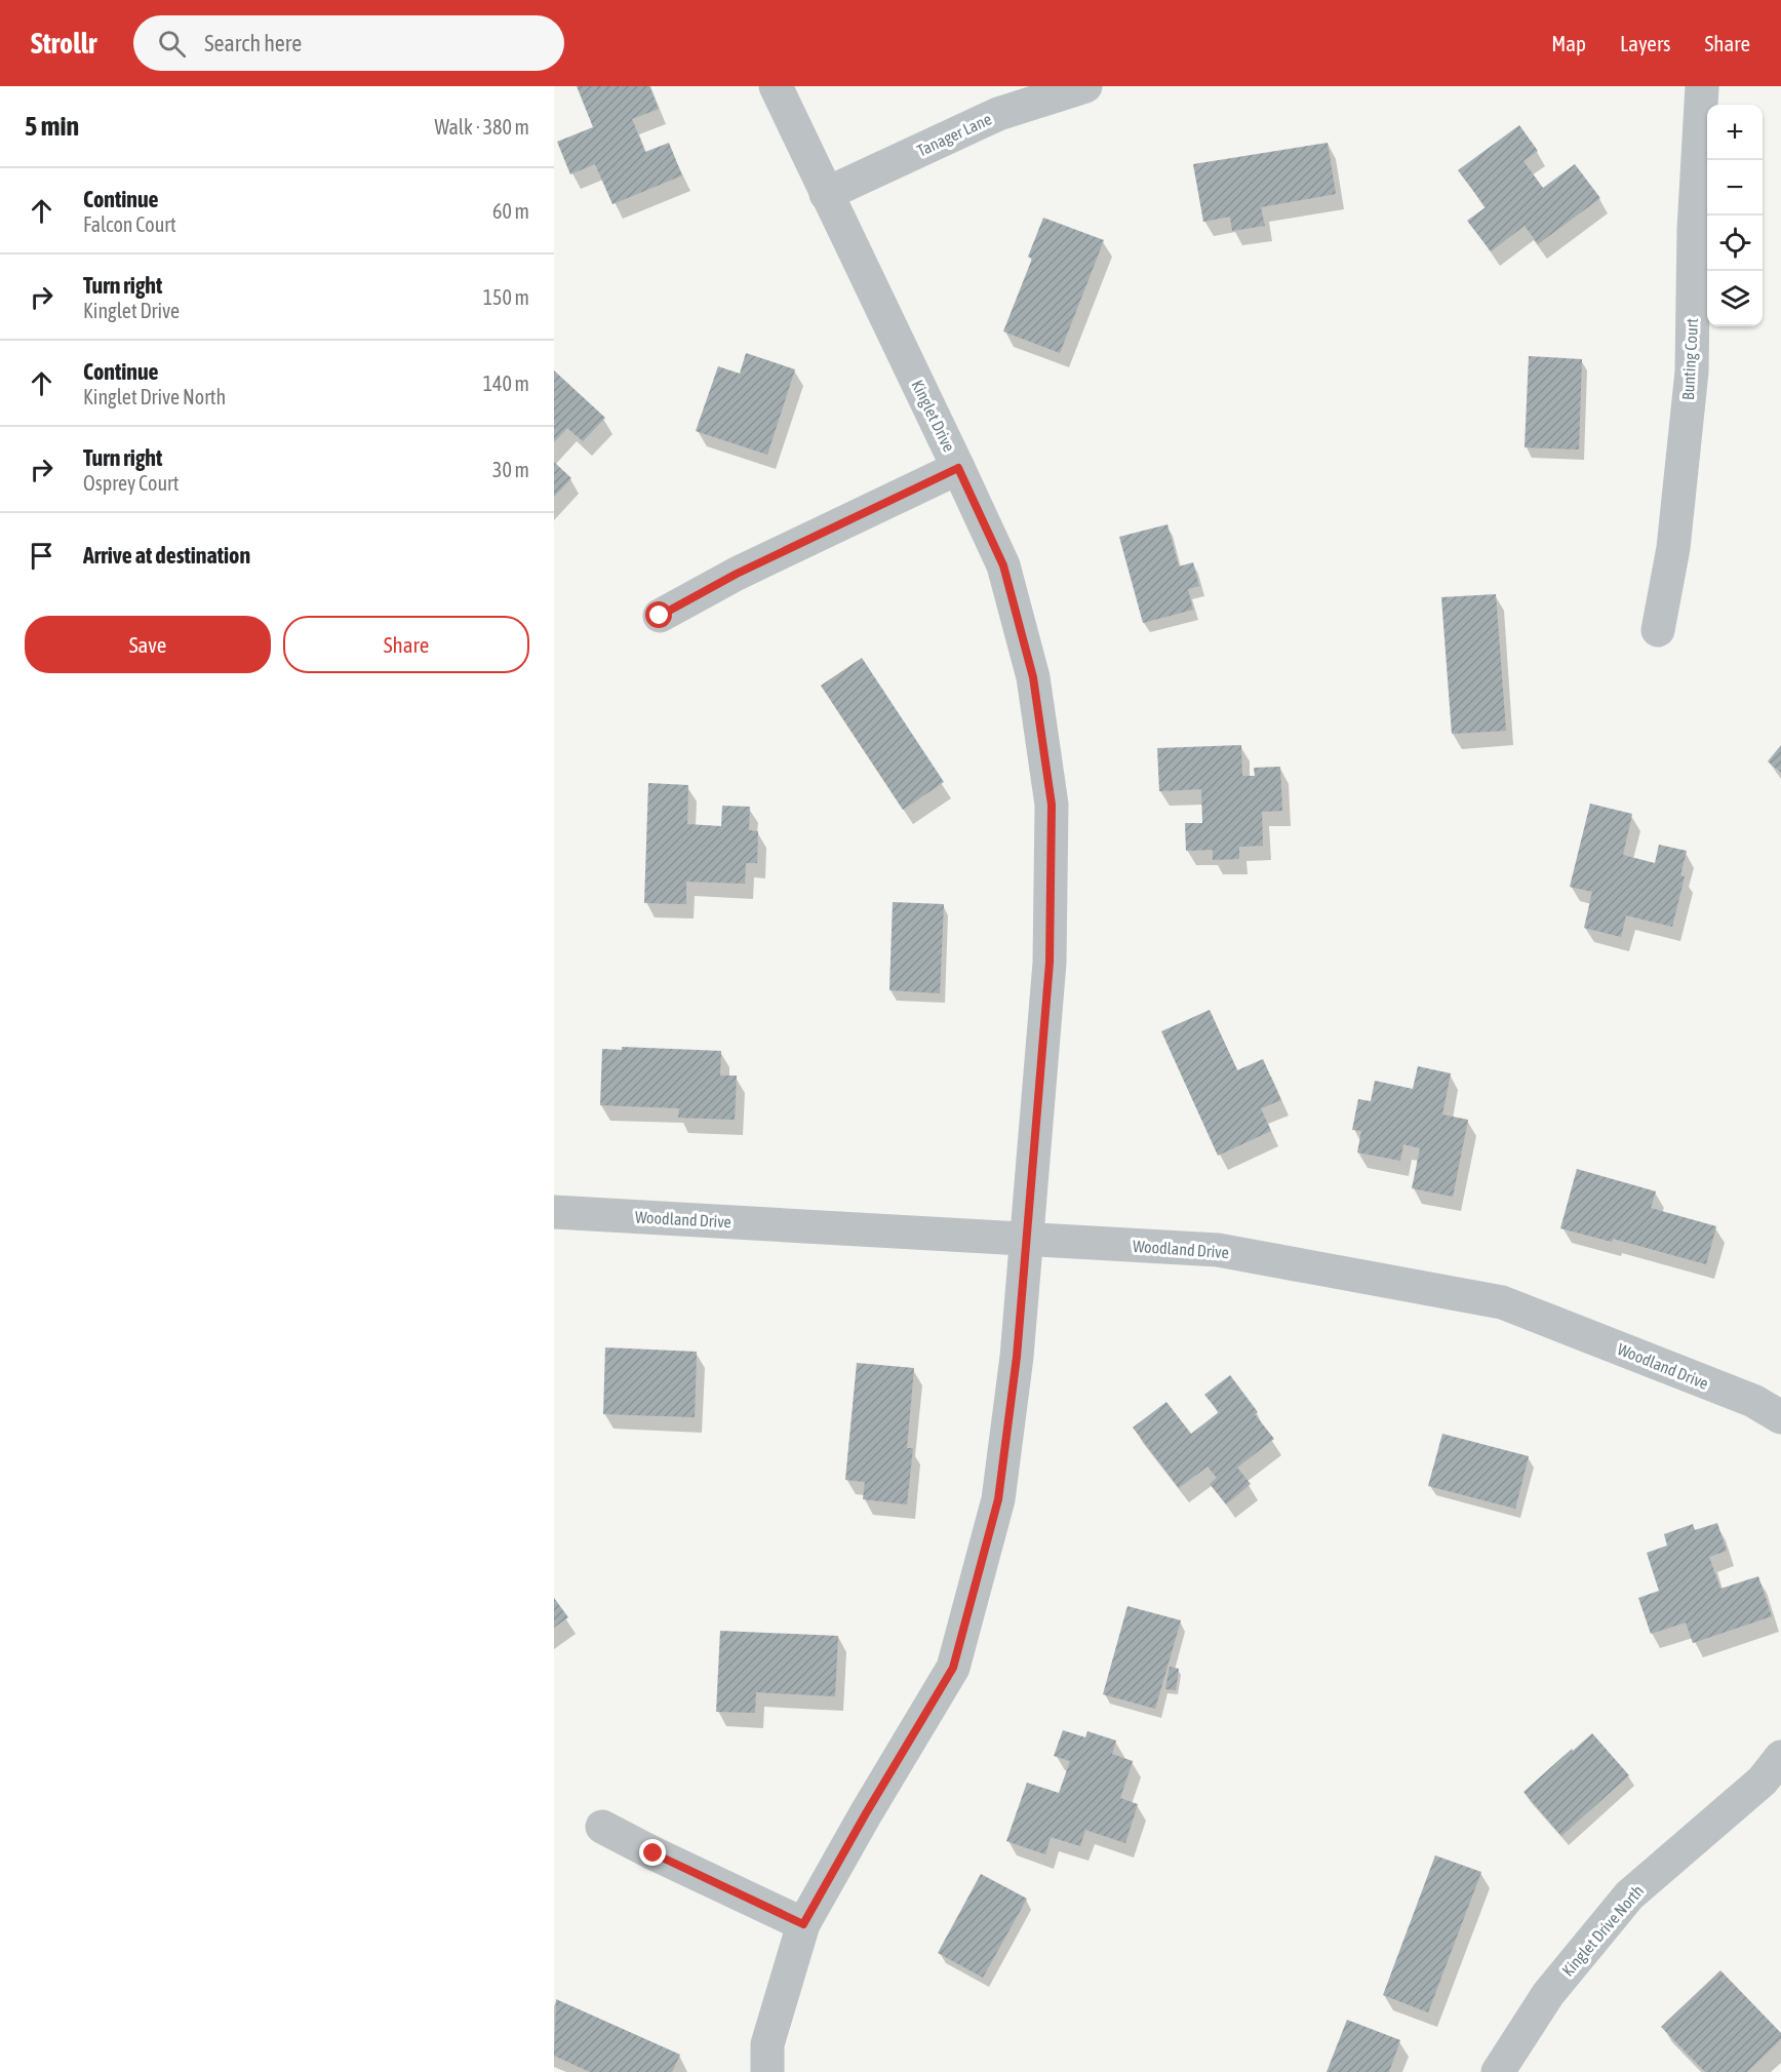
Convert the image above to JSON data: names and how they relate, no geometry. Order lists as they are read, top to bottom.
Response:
{
  "streets": {
    "street": [
      "Tanager Lane",
      "Bunting Court",
      "Kinglet Drive",
      "Woodland Drive",
      "Kinglet Drive North"
    ]
  },
  "crossings": [
    ["Tanager Lane", "Kinglet Drive"],
    ["Kinglet Drive", "Woodland Drive"]
  ],
  "page": {
    "header": "Strollr",
    "search": "Search here",
    "nav": ["Map", "Layers", "Share"],
    "heading": ["5 min", "Walk · 380 m"],
    "map_buttons": ["+", "−"],
    "list": [
      ["Continue", "Falcon Court", "60 m"],
      ["Turn right", "Kinglet Drive", "150 m"],
      ["Continue", "Kinglet Drive North", "140 m"],
      ["Turn right", "Osprey Court", "30 m"],
      "Arrive at destination"
    ],
    "buttons": ["Save", "Share"]
  }
}
